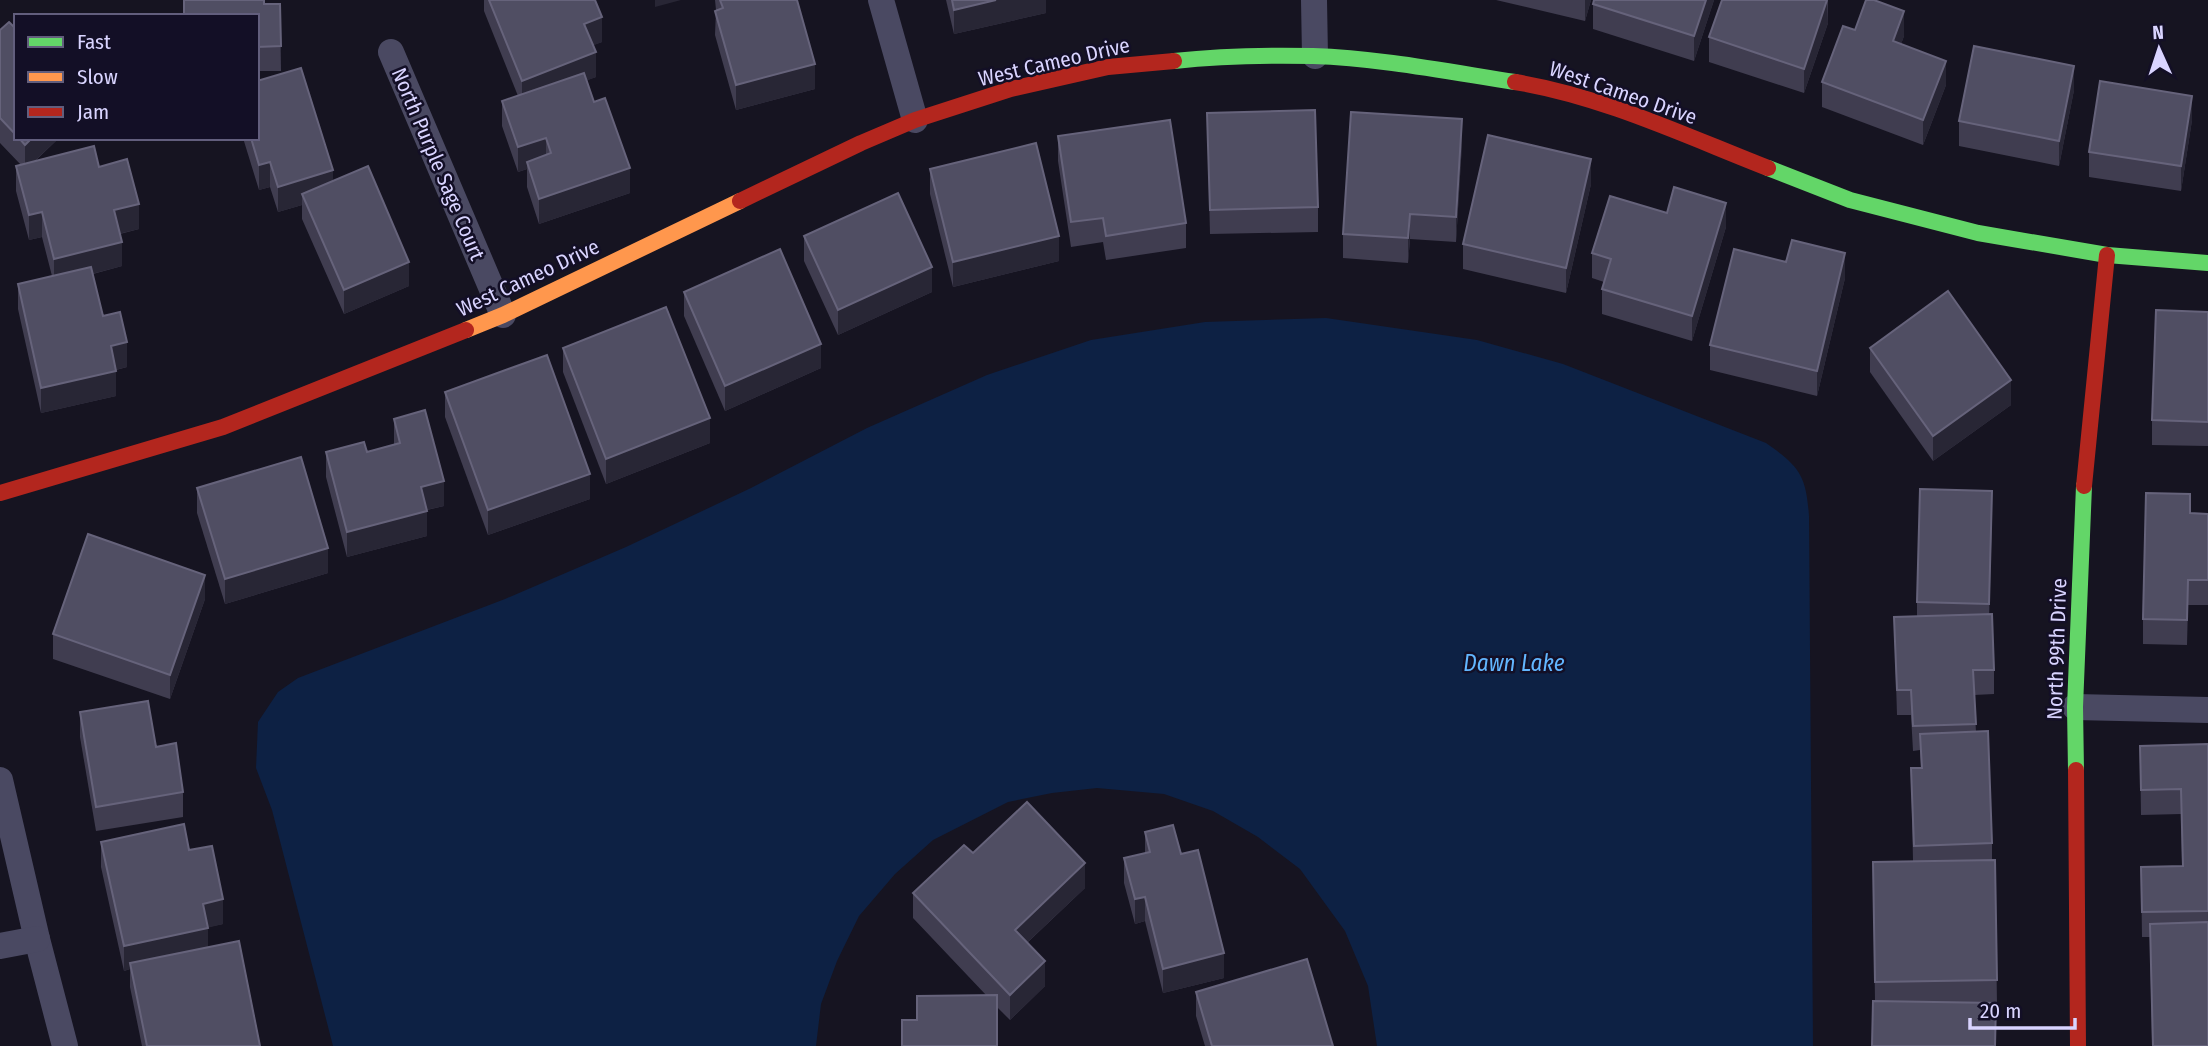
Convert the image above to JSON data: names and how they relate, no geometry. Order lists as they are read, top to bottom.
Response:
{
  "streets": {
    "street": ["West Cameo Drive", "North Purple Sage Court", "North 99th Drive"]
  },
  "crossings": [
    ["West Cameo Drive", "North Purple Sage Court"],
    ["West Cameo Drive", "North 99th Drive"]
  ],
  "water": ["Dawn Lake"],
  "legend": ["Fast", "Slow", "Jam"],
  "scale_bar": "20 m",
  "north": "top"
}
